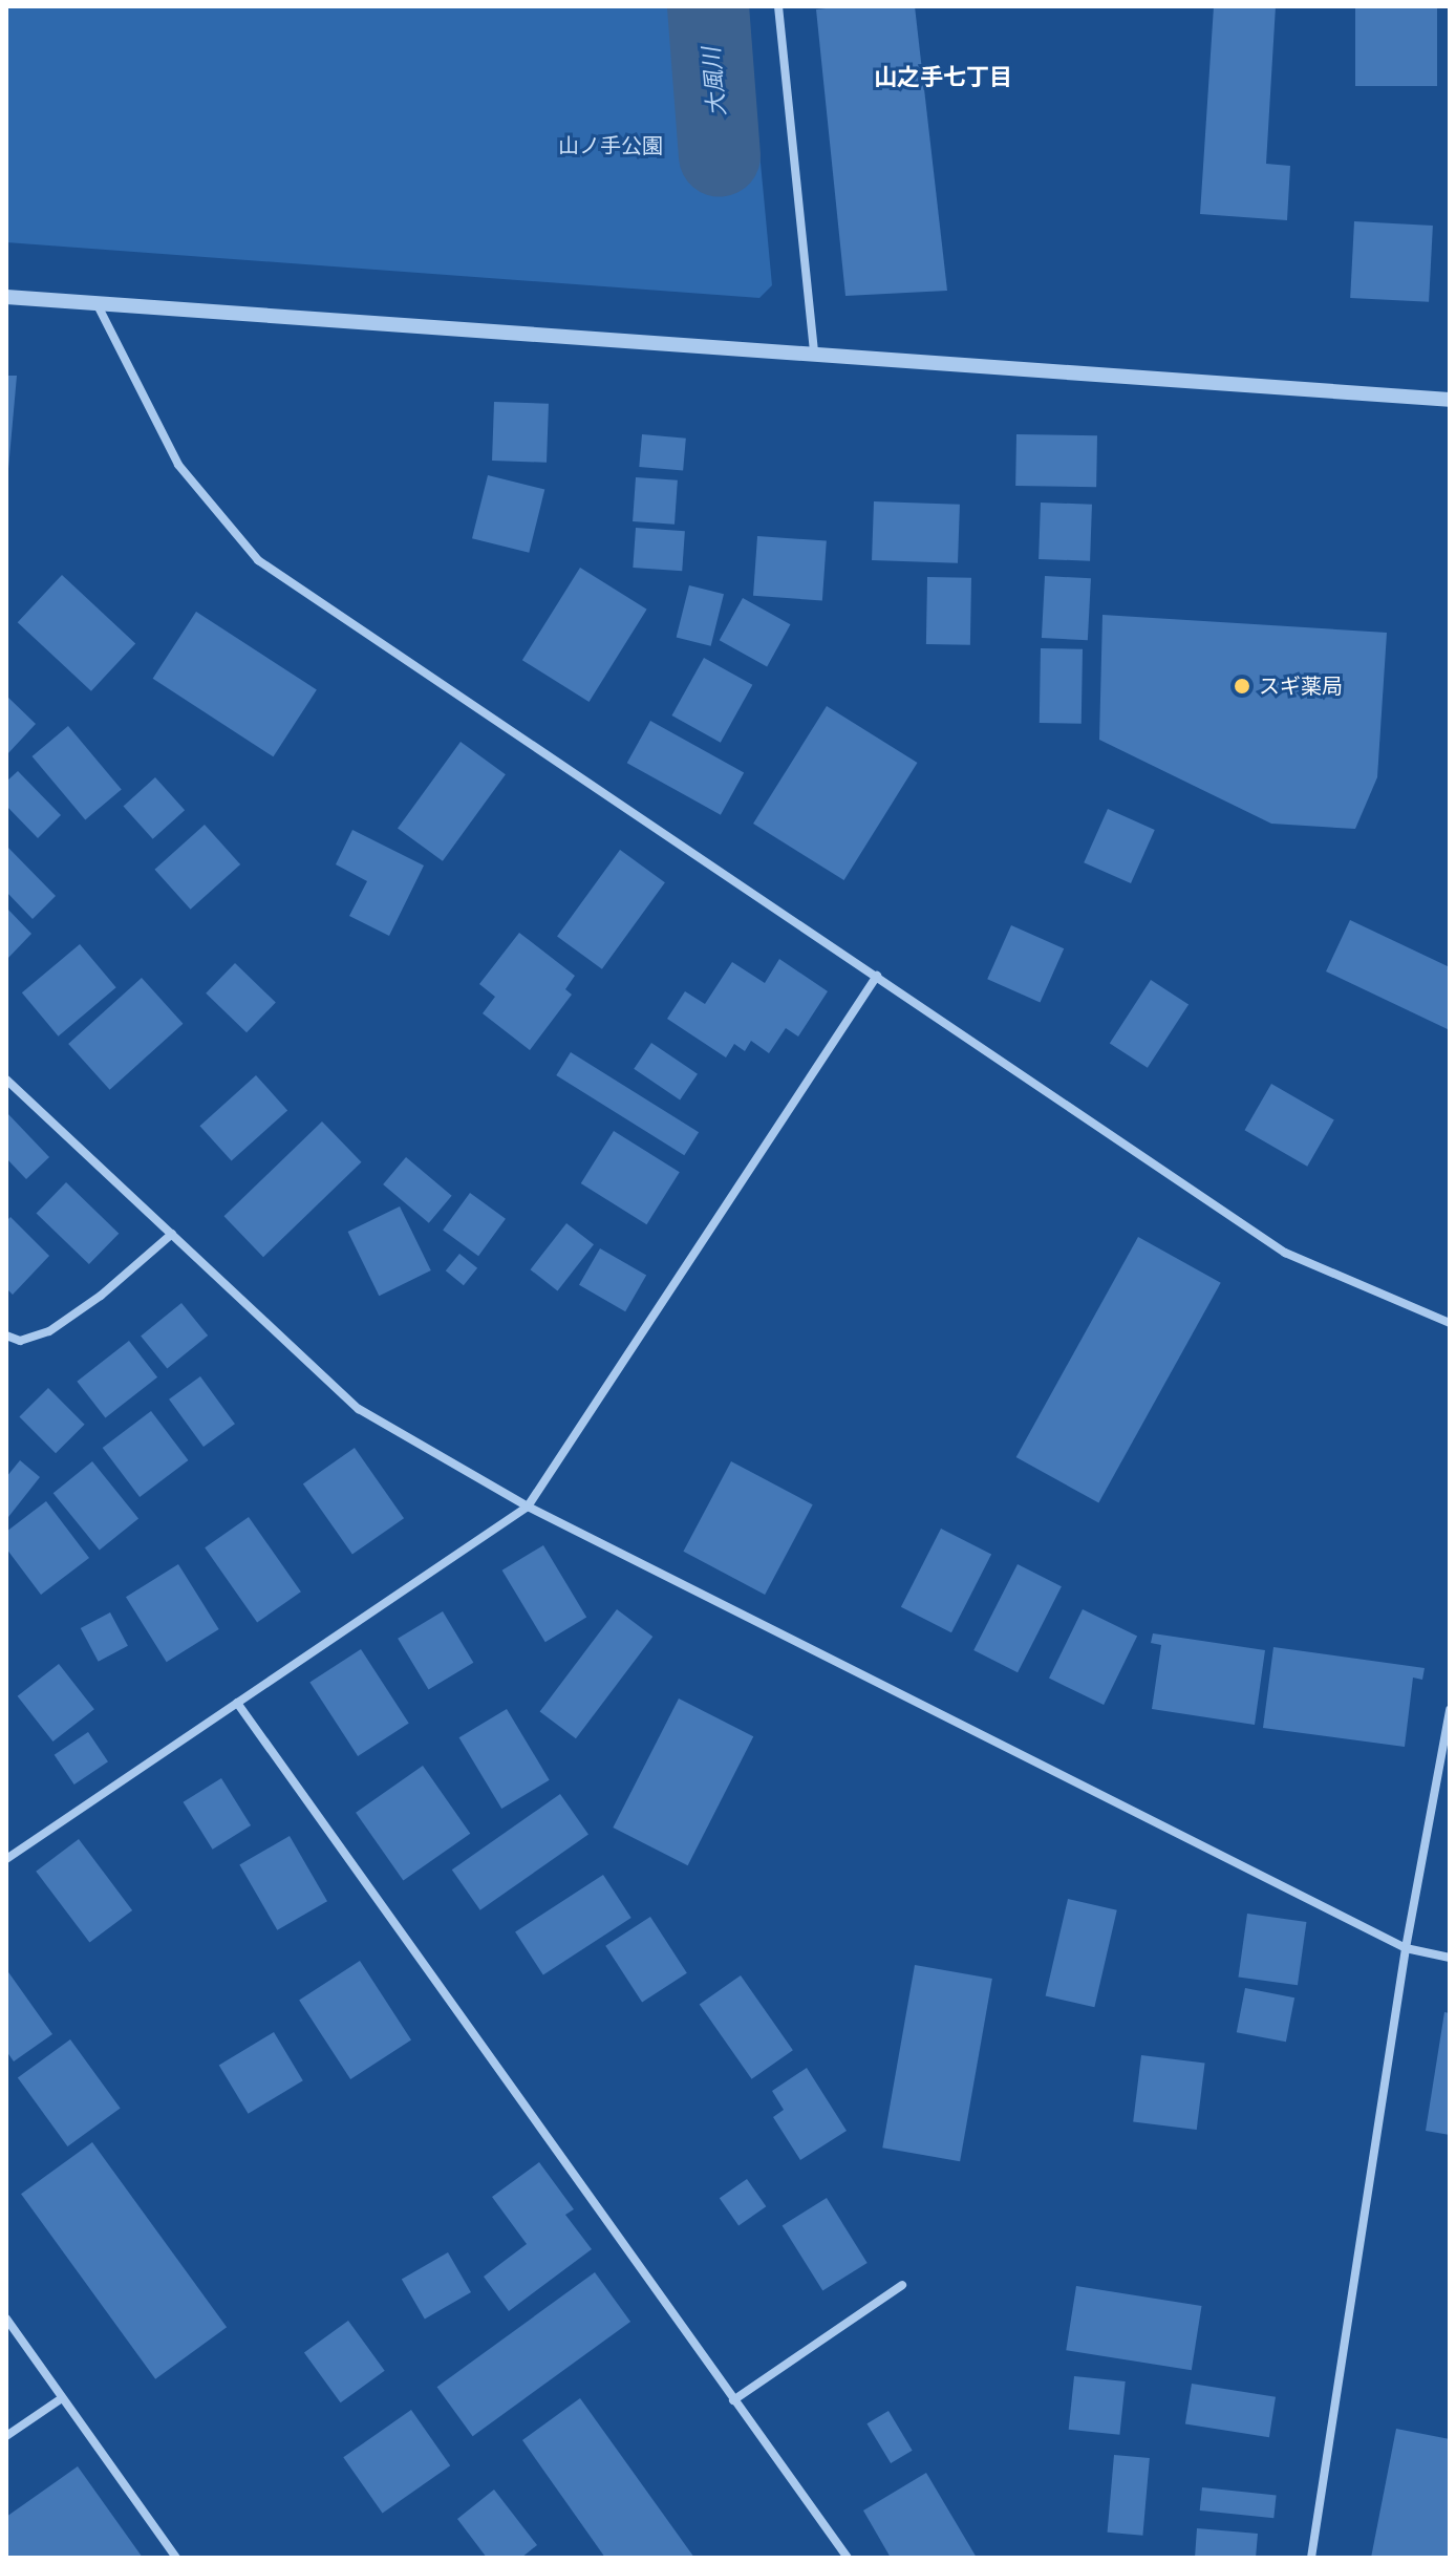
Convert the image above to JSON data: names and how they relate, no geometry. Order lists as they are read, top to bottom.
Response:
{
  "districts": ["山之手七丁目"],
  "water": ["大風川"],
  "parks": ["山ノ手公園"],
  "places": ["スギ薬局"]
}
